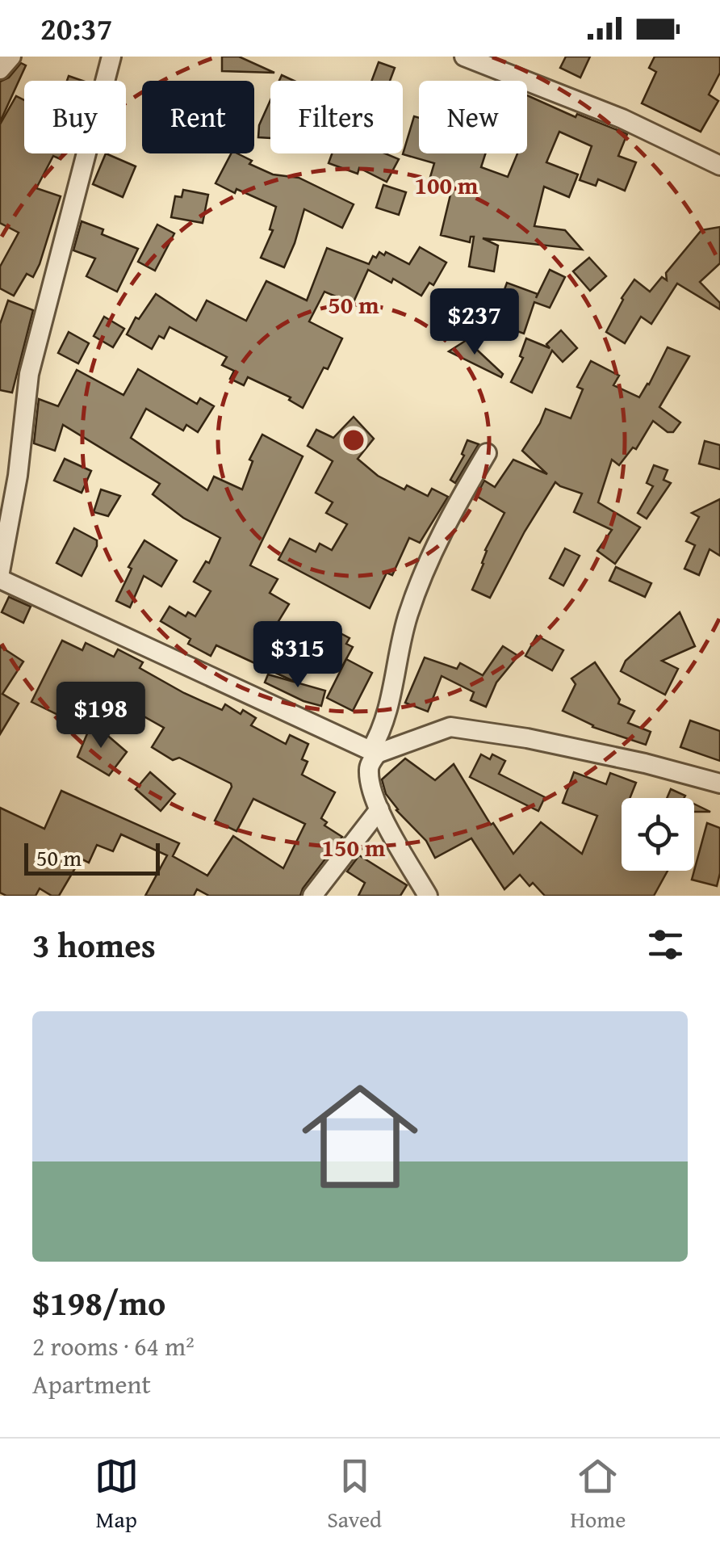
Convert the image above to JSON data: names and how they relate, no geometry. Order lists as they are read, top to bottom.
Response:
{
  "scale_bar": "50 m",
  "page": {
    "status": "20:37",
    "chip": [
      "Buy",
      "Rent",
      "Filters",
      "New"
    ],
    "price": ["$237", "$315", "$198"],
    "scale": "50 m",
    "heading": "3 homes",
    "list": [
      {
        "name": "$198/mo",
        "note": "2 rooms · 64 m² · Apartment"
      }
    ],
    "tabs": ["Map", "Saved", "Home"]
  },
  "rings": ["100 m", "50 m", "150 m"]
}
